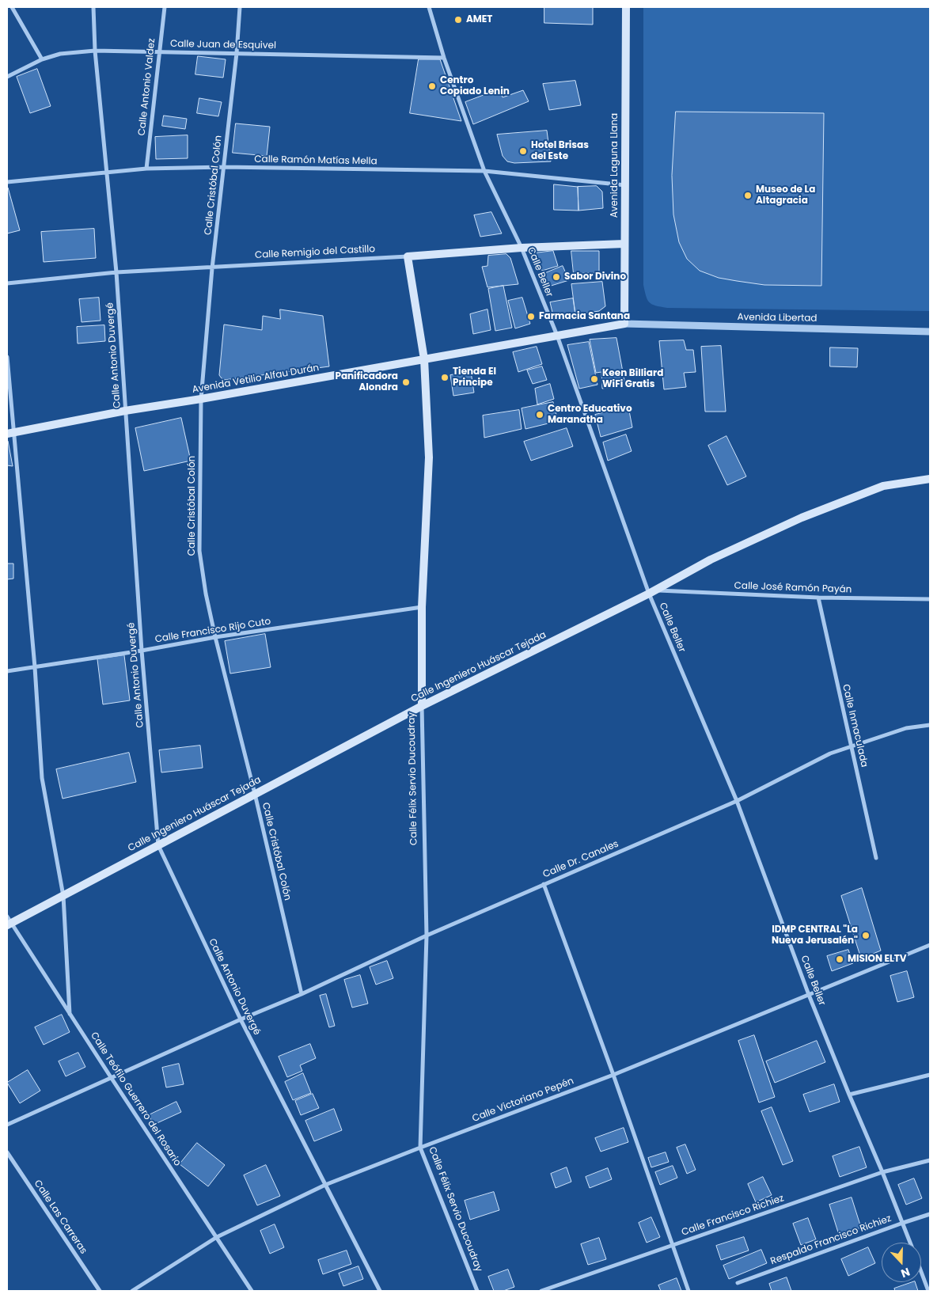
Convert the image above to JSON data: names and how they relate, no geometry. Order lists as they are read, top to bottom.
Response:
{
  "streets": {
    "main road": [
      "Avenida Laguna Llana",
      "Calle Remigio del Castillo",
      "Avenida Vetilio Alfau Durán",
      "Calle Ingeniero Huáscar Tejada",
      "Calle Félix Servio Ducoudray"
    ],
    "street": [
      "Calle Juan de Esquivel",
      "Calle Antonio Valdez",
      "Calle Ramón Matías Mella",
      "Calle Cristóbal Colón",
      "Calle Beller",
      "Avenida Libertad",
      "Calle Antonio Duvergé",
      "Calle José Ramón Payán",
      "Calle Francisco Rijo Cuto",
      "Calle Inmaculada",
      "Calle Dr. Canales",
      "Calle Teófilo Guerrero del Rosario",
      "Calle Victoriano Pepén",
      "Calle Francisco Richiez",
      "Calle Las Carreras",
      "Respaldo Francisco Richiez"
    ]
  },
  "crossings": [
    ["Calle Juan de Esquivel", "Calle Antonio Valdez"],
    ["Calle Juan de Esquivel", "Calle Cristóbal Colón"],
    ["Calle Juan de Esquivel", "Calle Beller"],
    ["Calle Juan de Esquivel", "Calle Antonio Duvergé"],
    ["Calle Antonio Valdez", "Calle Ramón Matías Mella"],
    ["Calle Ramón Matías Mella", "Avenida Laguna Llana"],
    ["Calle Ramón Matías Mella", "Calle Cristóbal Colón"],
    ["Calle Ramón Matías Mella", "Calle Beller"],
    ["Calle Ramón Matías Mella", "Calle Antonio Duvergé"],
    ["Avenida Laguna Llana", "Calle Remigio del Castillo"],
    ["Avenida Laguna Llana", "Avenida Libertad"],
    ["Avenida Laguna Llana", "Avenida Vetilio Alfau Durán"],
    ["Calle Cristóbal Colón", "Calle Remigio del Castillo"],
    ["Calle Cristóbal Colón", "Avenida Vetilio Alfau Durán"],
    ["Calle Cristóbal Colón", "Calle Francisco Rijo Cuto"],
    ["Calle Cristóbal Colón", "Calle Ingeniero Huáscar Tejada"],
    ["Calle Cristóbal Colón", "Calle Dr. Canales"],
    ["Calle Remigio del Castillo", "Calle Beller"],
    ["Calle Remigio del Castillo", "Calle Antonio Duvergé"],
    ["Calle Remigio del Castillo", "Calle Félix Servio Ducoudray"],
    ["Calle Beller", "Avenida Vetilio Alfau Durán"],
    ["Calle Beller", "Calle José Ramón Payán"],
    ["Calle Beller", "Calle Ingeniero Huáscar Tejada"],
    ["Calle Beller", "Calle Dr. Canales"],
    ["Calle Beller", "Calle Victoriano Pepén"],
    ["Calle Beller", "Calle Francisco Richiez"],
    ["Calle Beller", "Respaldo Francisco Richiez"],
    ["Avenida Libertad", "Avenida Vetilio Alfau Durán"],
    ["Calle Antonio Duvergé", "Avenida Vetilio Alfau Durán"],
    ["Calle Antonio Duvergé", "Calle Francisco Rijo Cuto"],
    ["Calle Antonio Duvergé", "Calle Ingeniero Huáscar Tejada"],
    ["Calle Antonio Duvergé", "Calle Dr. Canales"],
    ["Calle Antonio Duvergé", "Calle Victoriano Pepén"],
    ["Avenida Vetilio Alfau Durán", "Calle Félix Servio Ducoudray"],
    ["Calle José Ramón Payán", "Calle Ingeniero Huáscar Tejada"],
    ["Calle José Ramón Payán", "Calle Inmaculada"],
    ["Calle Francisco Rijo Cuto", "Calle Félix Servio Ducoudray"],
    ["Calle Ingeniero Huáscar Tejada", "Calle Félix Servio Ducoudray"],
    ["Calle Ingeniero Huáscar Tejada", "Calle Teófilo Guerrero del Rosario"],
    ["Calle Inmaculada", "Calle Dr. Canales"],
    ["Calle Félix Servio Ducoudray", "Calle Dr. Canales"],
    ["Calle Félix Servio Ducoudray", "Calle Victoriano Pepén"],
    ["Calle Dr. Canales", "Calle Teófilo Guerrero del Rosario"],
    ["Calle Teófilo Guerrero del Rosario", "Calle Victoriano Pepén"]
  ],
  "places": [
    "AMET",
    "Centro Copiado Lenin",
    "Hotel Brisas del Este",
    "Museo de La Altagracia",
    "Sabor Divino",
    "Farmacia Santana",
    "Tienda El Principe",
    "Keen Billiard WiFi Gratis",
    "Panificadora Alondra",
    "Centro Educativo Maranatha",
    "IDMP CENTRAL \"La Nueva Jerusalén\"",
    "MISION ELTV"
  ],
  "north": "bottom"
}
